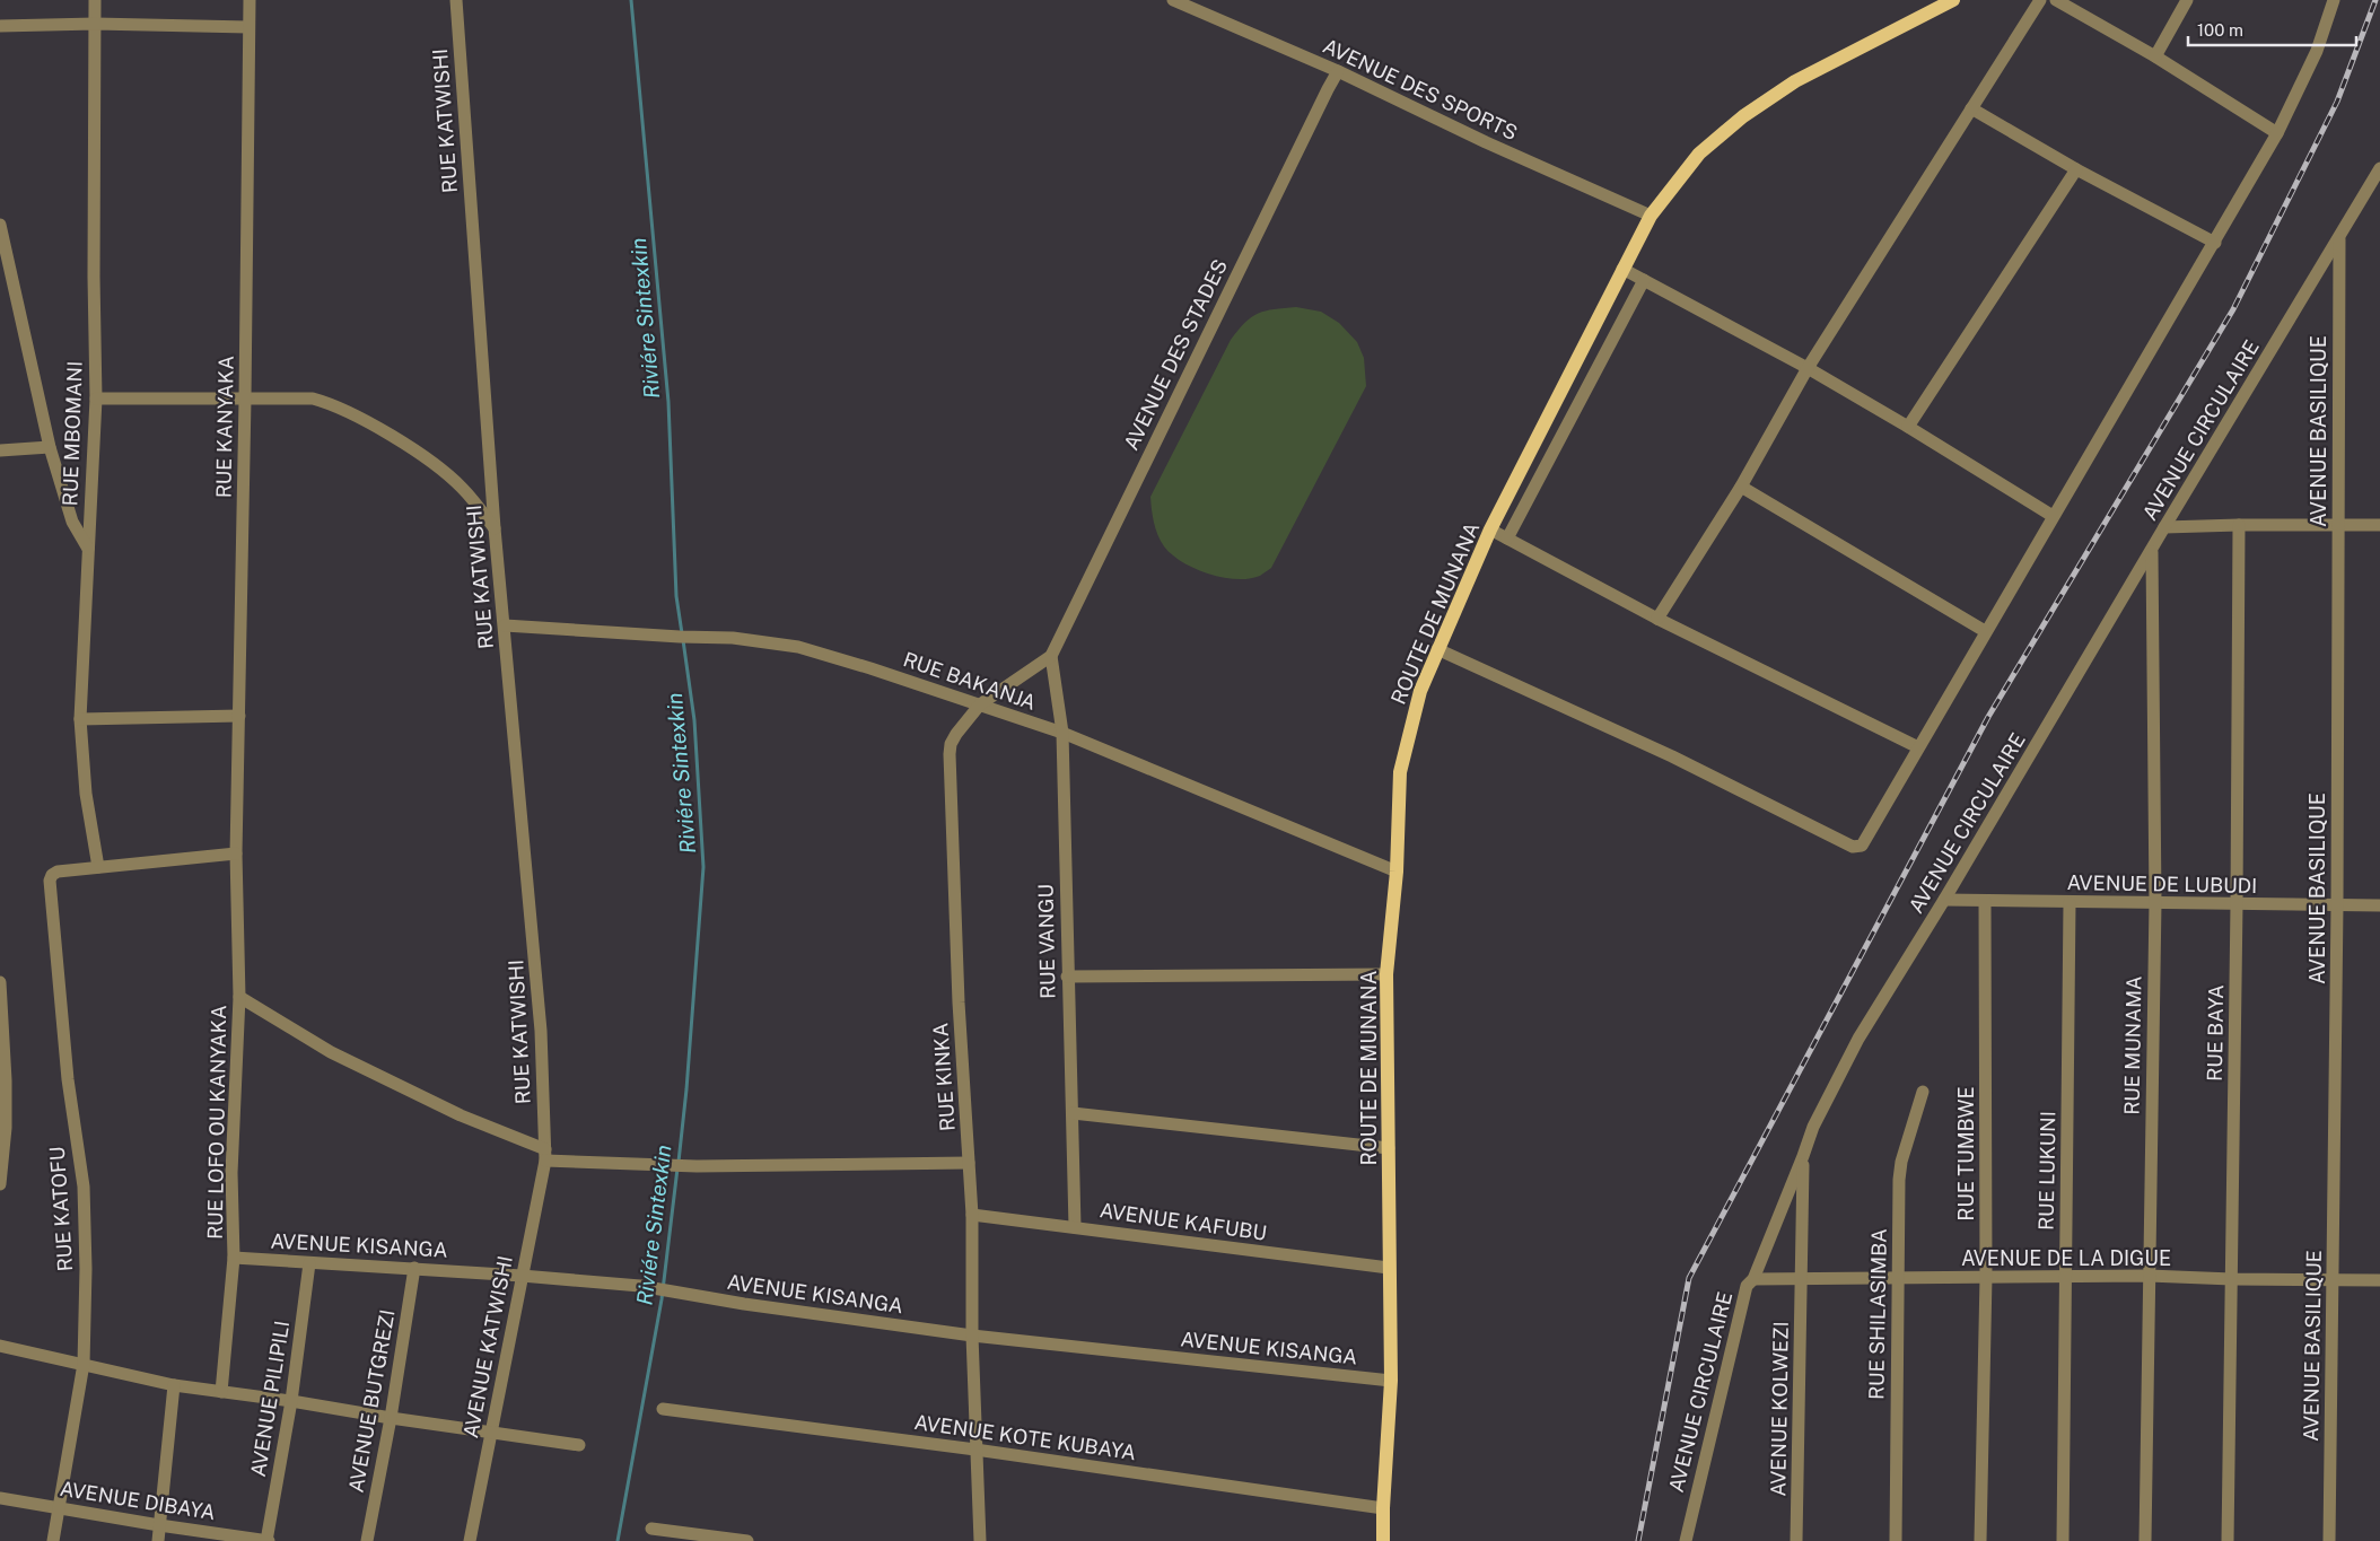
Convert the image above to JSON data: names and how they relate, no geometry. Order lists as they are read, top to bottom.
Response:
{
  "streets": {
    "main road": ["ROUTE DE MUNANA"],
    "street": [
      "AVENUE DES SPORTS",
      "RUE KATWISHI",
      "AVENUE DES STADES",
      "RUE KANYAKA",
      "AVENUE CIRCULAIRE",
      "AVENUE BASILIQUE",
      "RUE MBOMANI",
      "RUE BAKANJA",
      "AVENUE DE LUBUDI",
      "RUE VANGU",
      "RUE BAYA",
      "RUE MUNAMA",
      "RUE KINKA",
      "RUE LOFO OU KANYAKA",
      "RUE TUMBWE",
      "RUE LUKUNI",
      "RUE KATOFU",
      "AVENUE KAFUBU",
      "AVENUE KISANGA",
      "AVENUE DE LA DIGUE",
      "RUE SHILASIMBA",
      "AVENUE KATWISHI",
      "AVENUE PILIPILI",
      "AVENUE BUTGREZI",
      "AVENUE KOLWEZI",
      "AVENUE KOTE KUBAYA",
      "AVENUE DIBAYA"
    ]
  },
  "crossings": [
    ["AVENUE DES SPORTS", "AVENUE DES STADES"],
    ["AVENUE DES SPORTS", "ROUTE DE MUNANA"],
    ["RUE KATWISHI", "RUE BAKANJA"],
    ["RUE KATWISHI", "AVENUE KATWISHI"],
    ["AVENUE DES STADES", "RUE VANGU"],
    ["AVENUE DES STADES", "RUE KINKA"],
    ["RUE KANYAKA", "RUE LOFO OU KANYAKA"],
    ["AVENUE CIRCULAIRE", "AVENUE BASILIQUE"],
    ["AVENUE CIRCULAIRE", "AVENUE DE LUBUDI"],
    ["AVENUE CIRCULAIRE", "RUE MUNAMA"],
    ["AVENUE CIRCULAIRE", "AVENUE DE LA DIGUE"],
    ["AVENUE CIRCULAIRE", "AVENUE KOLWEZI"],
    ["AVENUE BASILIQUE", "AVENUE DE LUBUDI"],
    ["AVENUE BASILIQUE", "AVENUE DE LA DIGUE"],
    ["RUE MBOMANI", "RUE KATOFU"],
    ["ROUTE DE MUNANA", "RUE BAKANJA"],
    ["ROUTE DE MUNANA", "AVENUE KAFUBU"],
    ["ROUTE DE MUNANA", "AVENUE KISANGA"],
    ["ROUTE DE MUNANA", "AVENUE KOTE KUBAYA"],
    ["RUE BAKANJA", "RUE VANGU"],
    ["RUE BAKANJA", "RUE KINKA"],
    ["AVENUE DE LUBUDI", "RUE BAYA"],
    ["AVENUE DE LUBUDI", "RUE MUNAMA"],
    ["AVENUE DE LUBUDI", "RUE TUMBWE"],
    ["AVENUE DE LUBUDI", "RUE LUKUNI"],
    ["RUE VANGU", "RUE KINKA"],
    ["RUE VANGU", "AVENUE KAFUBU"],
    ["RUE BAYA", "AVENUE DE LA DIGUE"],
    ["RUE MUNAMA", "AVENUE DE LA DIGUE"],
    ["RUE KINKA", "AVENUE KAFUBU"],
    ["RUE KINKA", "AVENUE KISANGA"],
    ["RUE KINKA", "AVENUE KOTE KUBAYA"],
    ["RUE LOFO OU KANYAKA", "AVENUE KISANGA"],
    ["RUE TUMBWE", "AVENUE DE LA DIGUE"],
    ["RUE LUKUNI", "AVENUE DE LA DIGUE"],
    ["RUE KATOFU", "AVENUE DIBAYA"],
    ["AVENUE KISANGA", "AVENUE KATWISHI"],
    ["AVENUE KISANGA", "AVENUE PILIPILI"],
    ["AVENUE KISANGA", "AVENUE BUTGREZI"],
    ["AVENUE DE LA DIGUE", "RUE SHILASIMBA"],
    ["AVENUE DE LA DIGUE", "AVENUE KOLWEZI"],
    ["AVENUE PILIPILI", "AVENUE DIBAYA"]
  ],
  "water": ["Riviére Sintexkin"],
  "scale_bar": "100 m"
}
